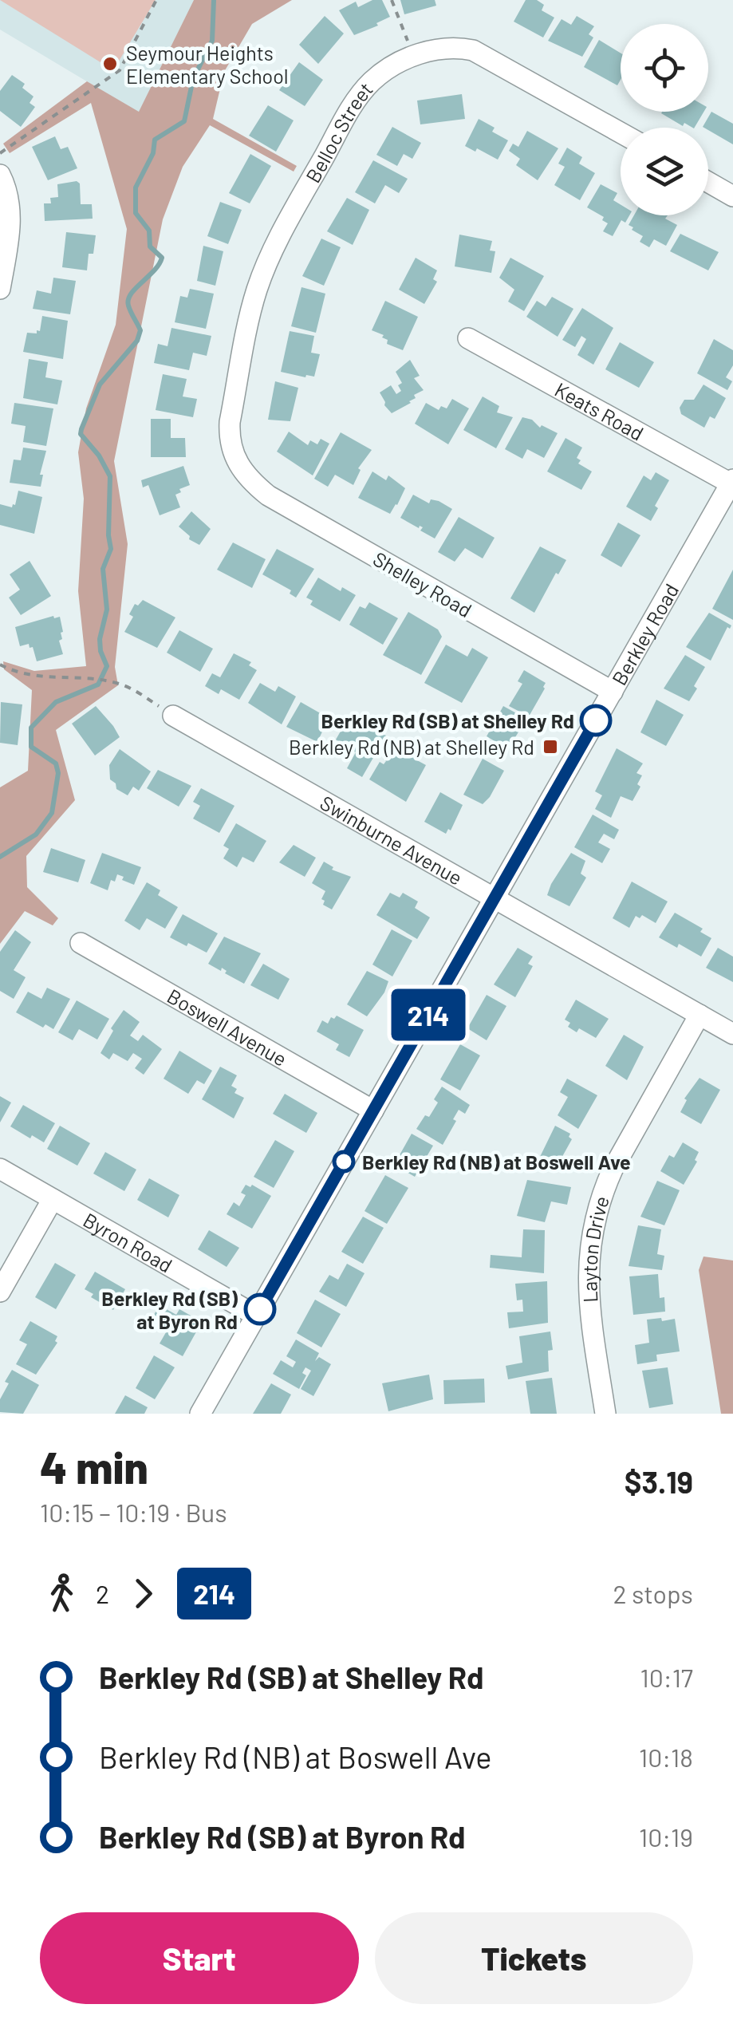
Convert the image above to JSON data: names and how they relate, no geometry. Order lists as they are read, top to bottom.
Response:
{
  "streets": {
    "street": [
      "Belloc Street",
      "Keats Road",
      "Shelley Road",
      "Berkley Road",
      "Swinburne Avenue",
      "Boswell Avenue",
      "Byron Road",
      "Layton Drive"
    ]
  },
  "crossings": [
    ["Belloc Street", "Shelley Road"],
    ["Keats Road", "Berkley Road"],
    ["Shelley Road", "Berkley Road"],
    ["Berkley Road", "Swinburne Avenue"],
    ["Berkley Road", "Boswell Avenue"],
    ["Berkley Road", "Byron Road"],
    ["Swinburne Avenue", "Layton Drive"]
  ],
  "places": {
    "other": [
      "Seymour Heights Elementary School",
      "Berkley Rd (SB) at Shelley Rd",
      "Berkley Rd (NB) at Boswell Ave",
      "Berkley Rd (SB) at Byron Rd"
    ],
    "transit": ["Berkley Rd (NB) at Shelley Rd"]
  },
  "lines": ["bus line 214"],
  "page": {
    "on_map": "214",
    "heading": ["4 min", "10:15 – 10:19 · Bus", "$3.19"],
    "legs": ["2", "214", "2 stops"],
    "list": [
      {
        "name": "Berkley Rd (SB) at Shelley Rd",
        "value": "10:17"
      },
      {
        "name": "Berkley Rd (NB) at Boswell Ave",
        "value": "10:18"
      },
      {
        "name": "Berkley Rd (SB) at Byron Rd",
        "value": "10:19"
      }
    ],
    "buttons": ["Start", "Tickets"]
  }
}
